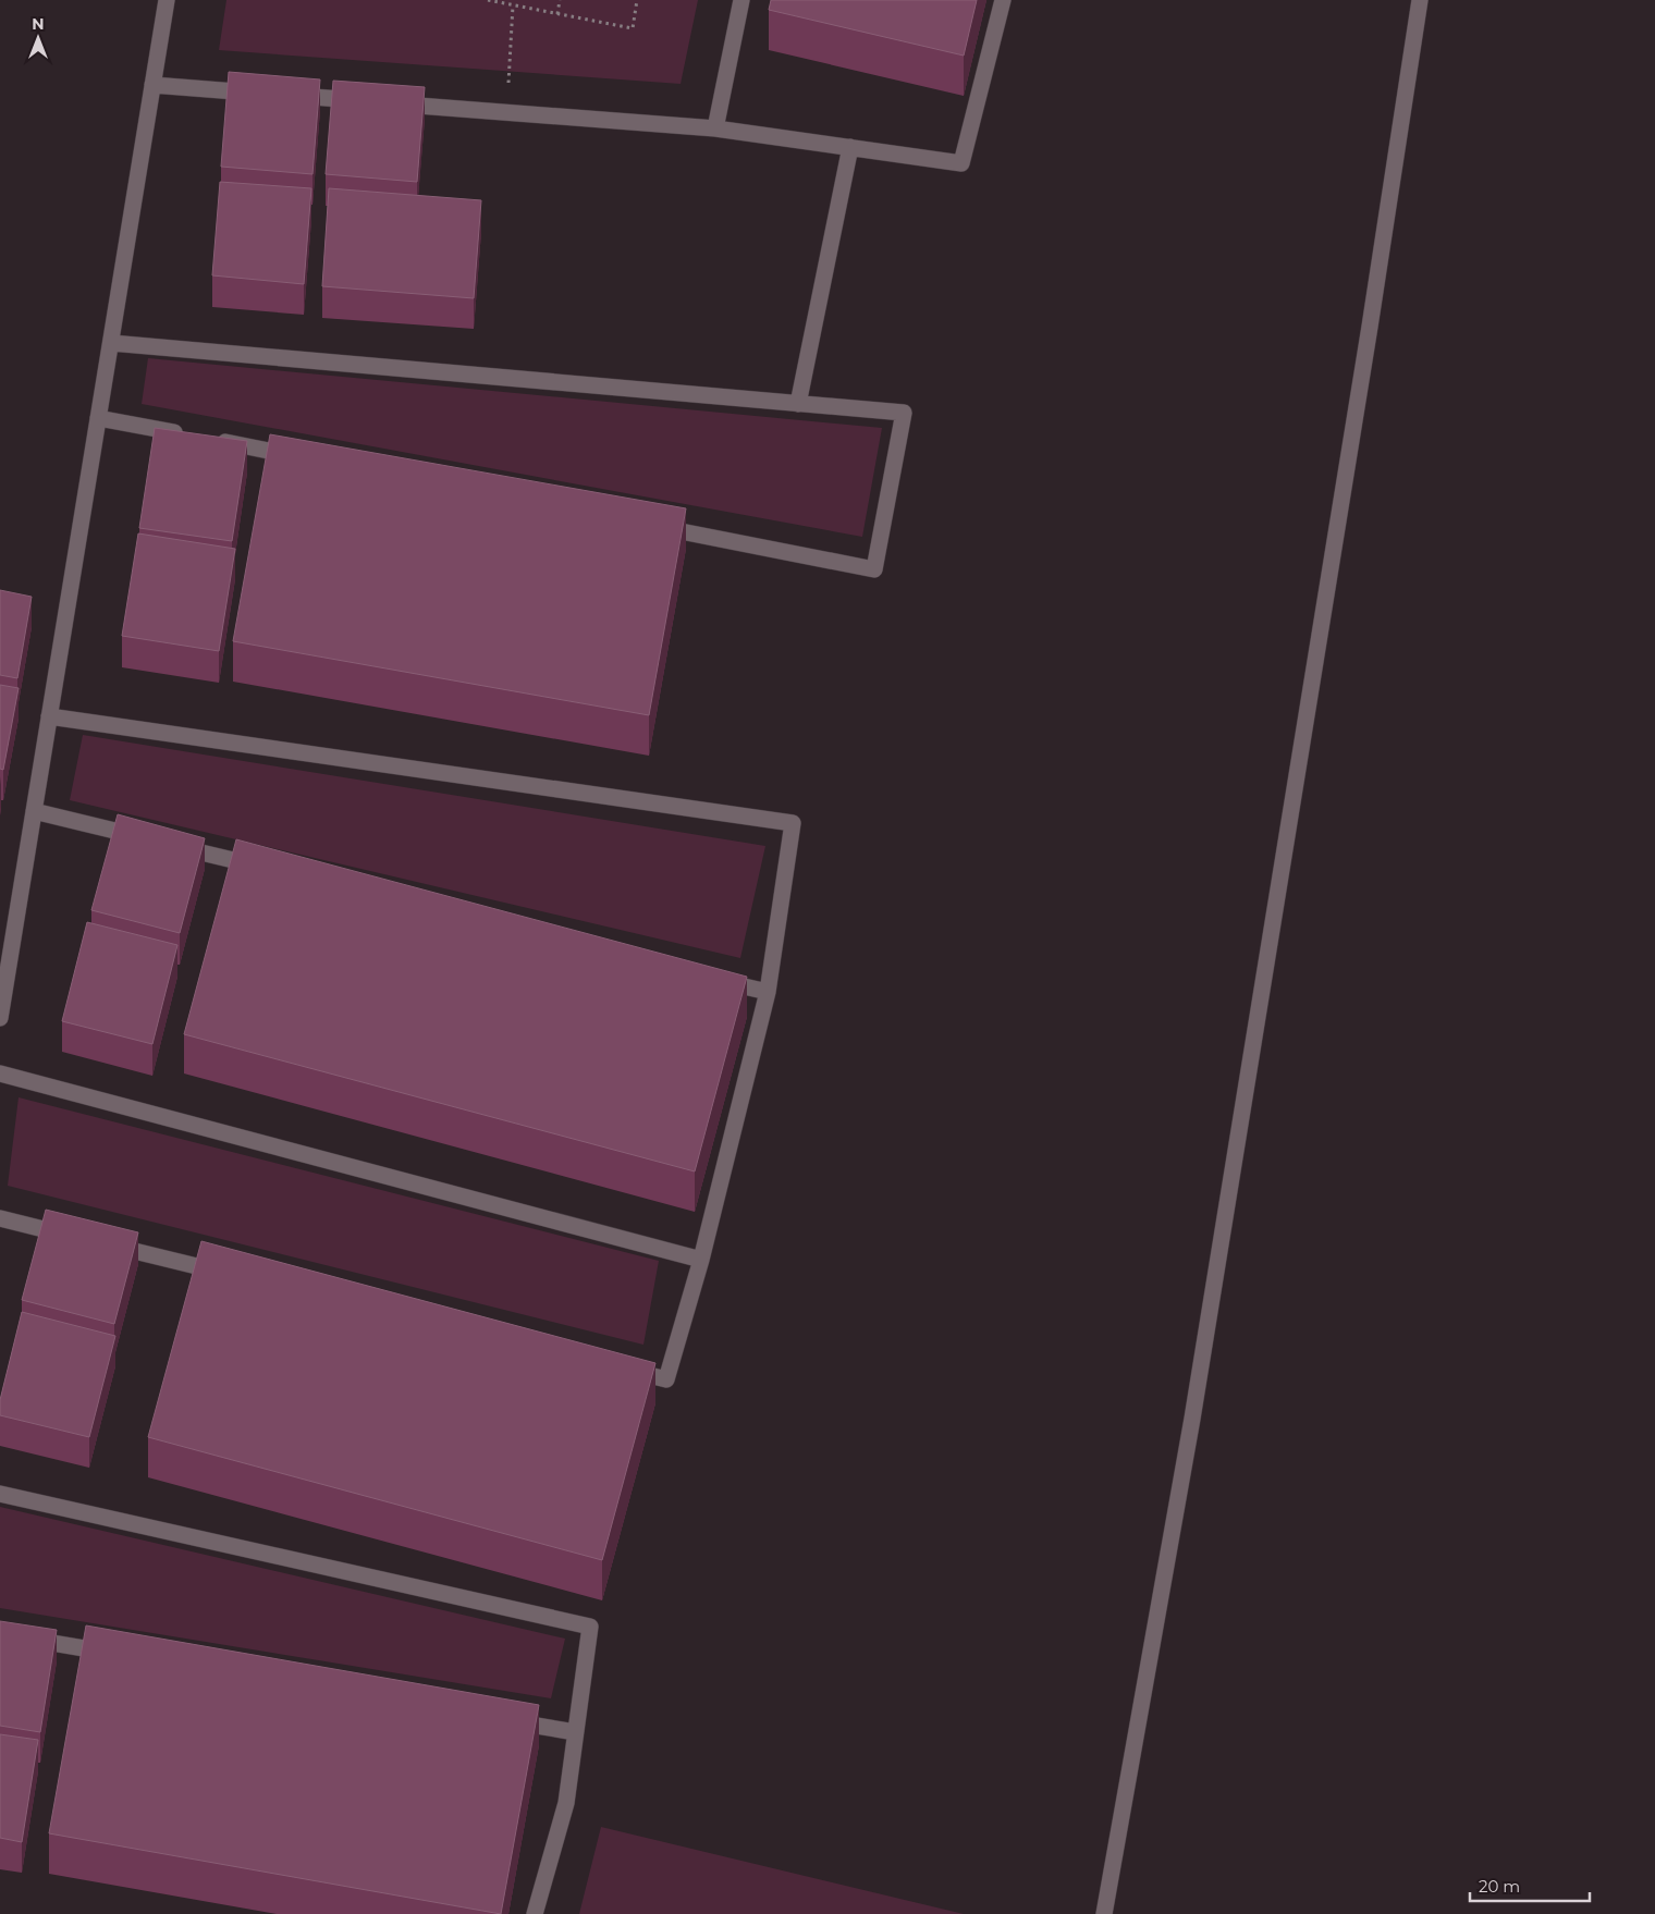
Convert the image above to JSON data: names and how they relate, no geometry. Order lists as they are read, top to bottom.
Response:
{
  "scale_bar": "20 m",
  "north": "top"
}
